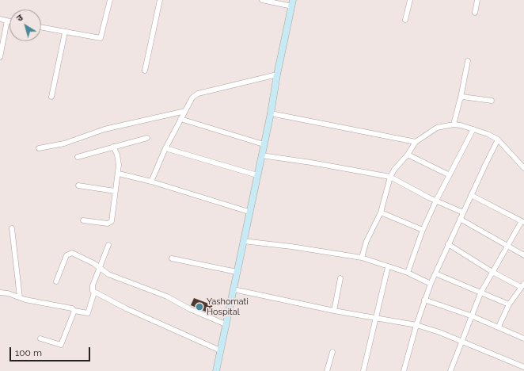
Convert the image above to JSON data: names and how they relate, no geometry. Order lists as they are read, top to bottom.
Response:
{
  "places": ["Yashomati Hospital"],
  "scale_bar": "100 m",
  "north": "top left"
}
